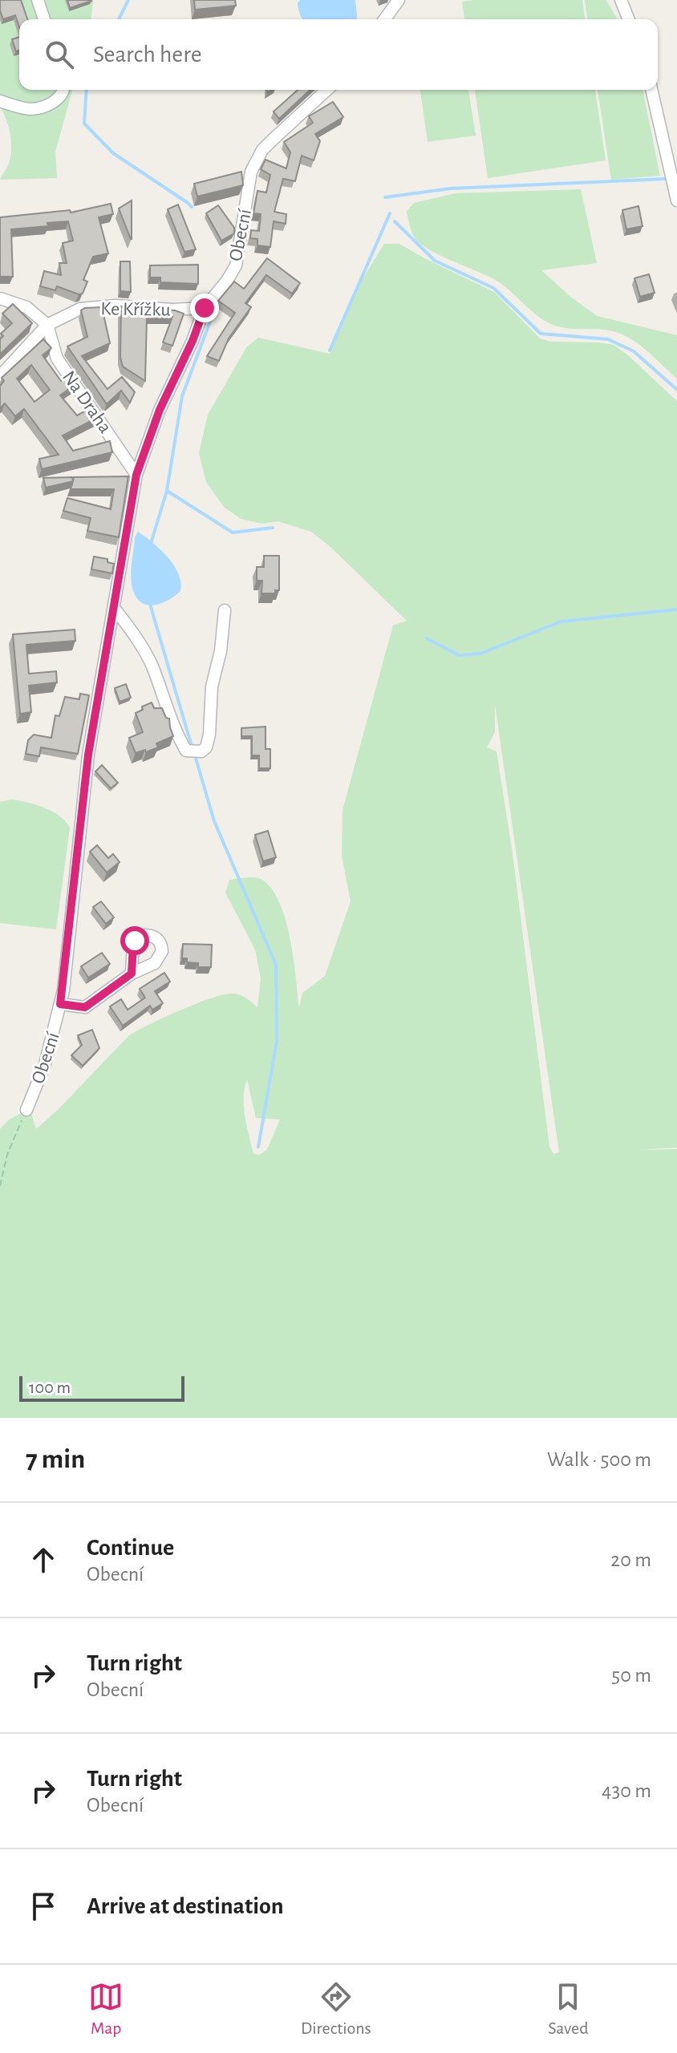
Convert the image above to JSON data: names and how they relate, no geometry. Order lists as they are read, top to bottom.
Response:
{
  "streets": {
    "street": ["Obecní", "Ke Křížku", "Na Draha"]
  },
  "crossings": [
    ["Obecní", "Ke Křížku"],
    ["Obecní", "Na Draha"],
    ["Ke Křížku", "Na Draha"]
  ],
  "scale_bar": "100 m",
  "page": {
    "search": "Search here",
    "scale": "100 m",
    "heading": ["7 min", "Walk · 500 m"],
    "list": [
      ["Continue", "Obecní", "20 m"],
      ["Turn right", "Obecní", "50 m"],
      ["Turn right", "Obecní", "430 m"],
      "Arrive at destination"
    ],
    "nav": ["Map", "Directions", "Saved"]
  }
}
